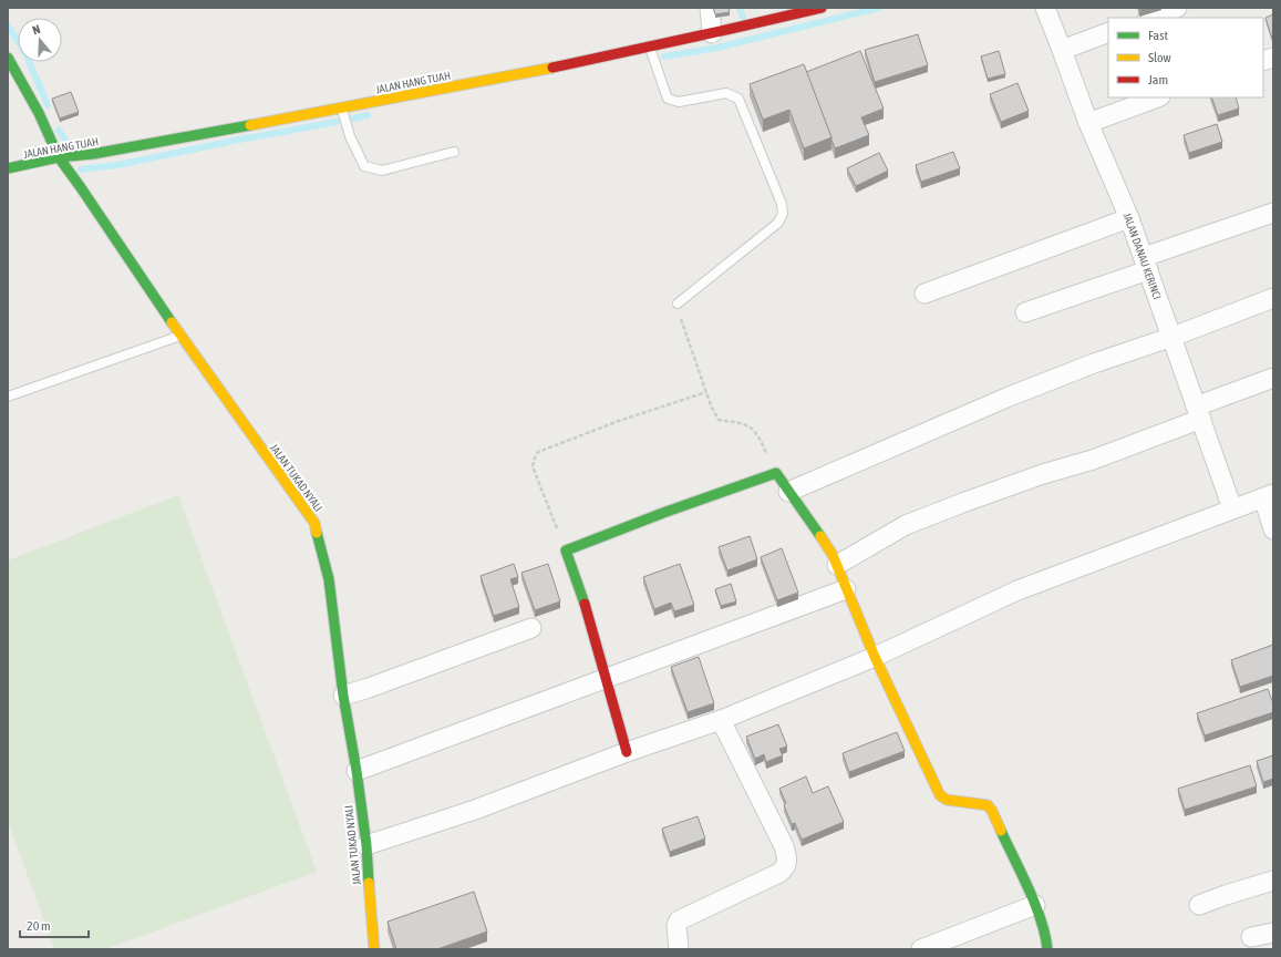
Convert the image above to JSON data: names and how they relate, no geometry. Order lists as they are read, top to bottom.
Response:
{
  "streets": {
    "street": ["JALAN HANG TUAH", "JALAN DANAU KERINCI", "JALAN TUKAD NYALI"]
  },
  "crossings": [
    ["JALAN HANG TUAH", "JALAN TUKAD NYALI"]
  ],
  "legend": ["Fast", "Slow", "Jam"],
  "scale_bar": "20 m",
  "north": "top"
}
